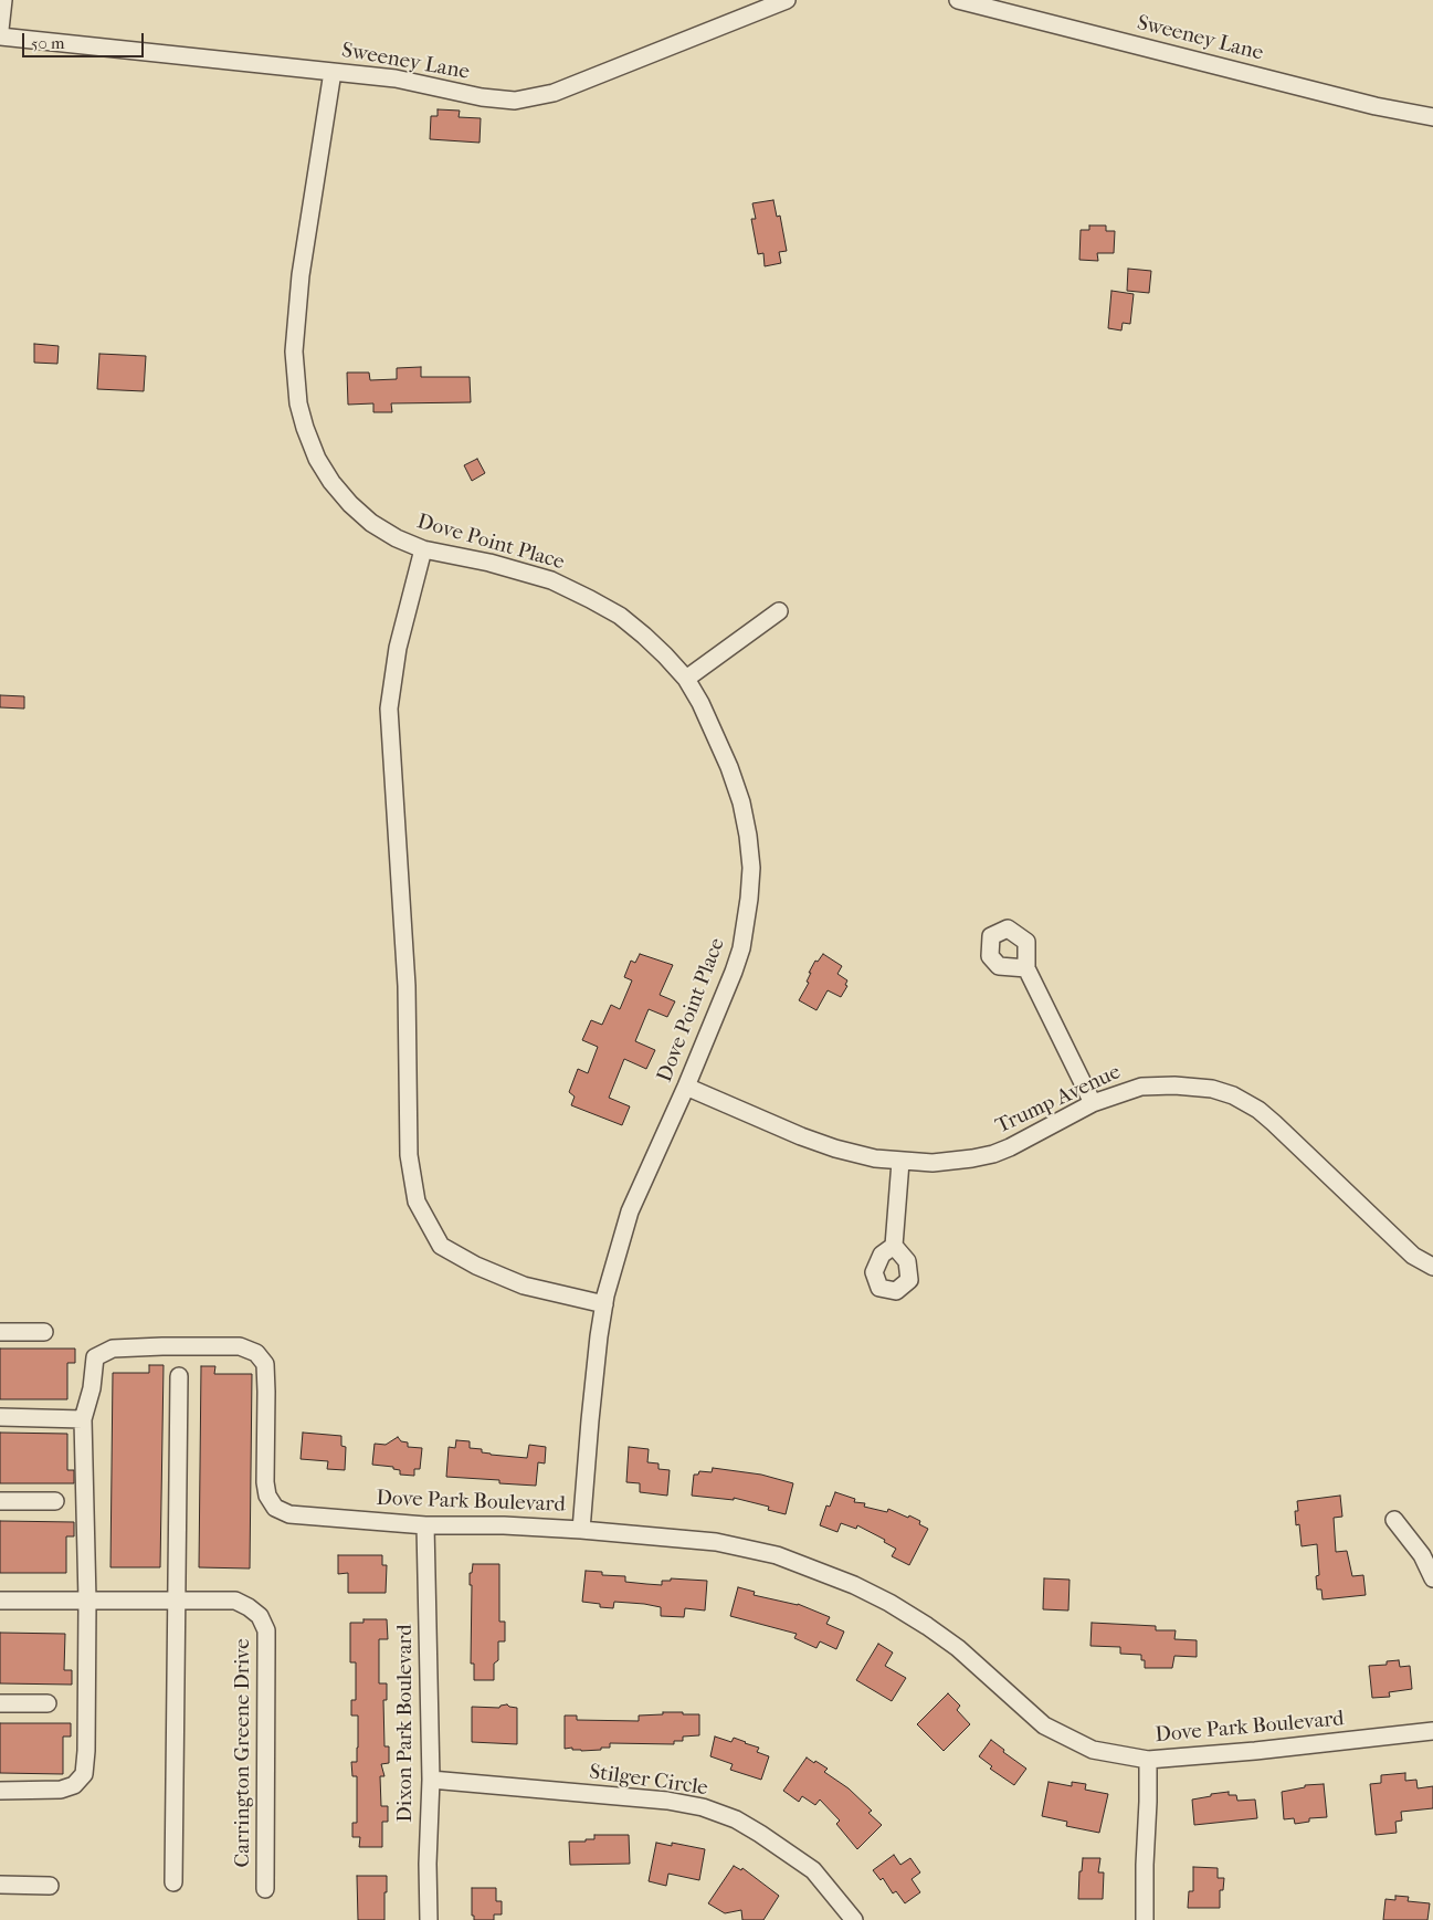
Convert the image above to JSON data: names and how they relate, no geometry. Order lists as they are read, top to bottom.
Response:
{
  "streets": {
    "street": [
      "Sweeney Lane",
      "Dove Point Place",
      "Trump Avenue",
      "Dove Park Boulevard",
      "Dixon Park Boulevard",
      "Carrington Greene Drive",
      "Stilger Circle"
    ]
  },
  "crossings": [
    ["Sweeney Lane", "Dove Point Place"],
    ["Dove Point Place", "Trump Avenue"],
    ["Dove Point Place", "Dove Park Boulevard"],
    ["Dove Park Boulevard", "Dixon Park Boulevard"],
    ["Dove Park Boulevard", "Carrington Greene Drive"],
    ["Dixon Park Boulevard", "Stilger Circle"]
  ],
  "scale_bar": "50 m"
}
